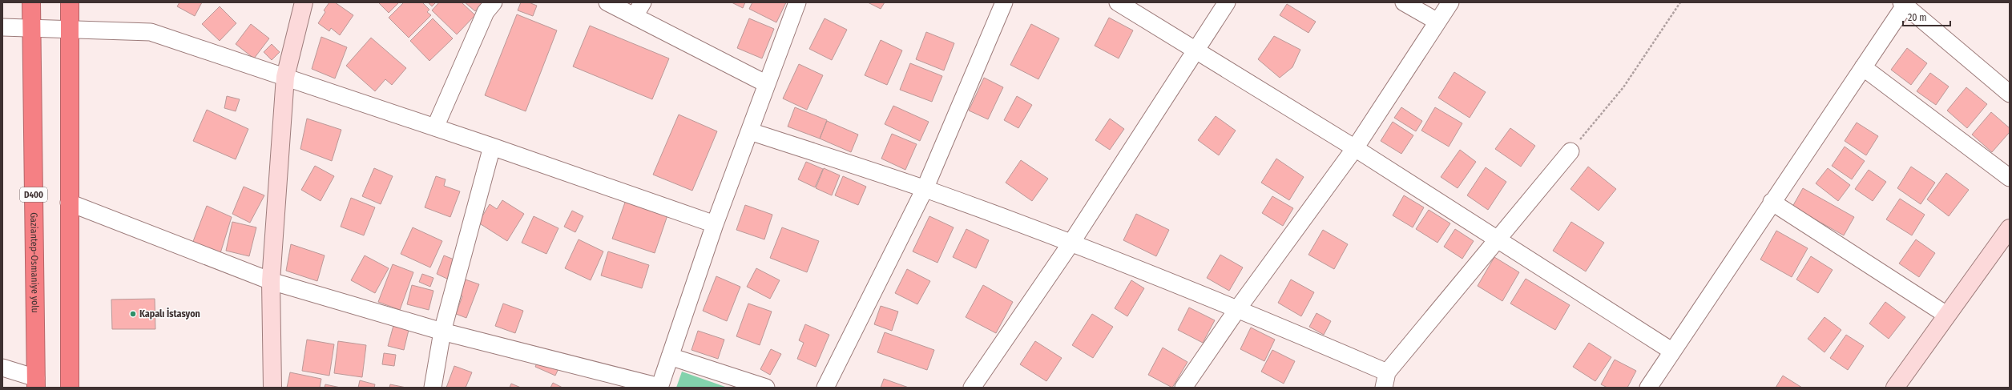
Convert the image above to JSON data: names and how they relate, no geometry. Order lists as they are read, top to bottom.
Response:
{
  "streets": {
    "highway": ["D400", "Gaziantep-Osmaniye yolu"]
  },
  "places": ["Kapalı İstasyon"],
  "scale_bar": "20 m"
}
